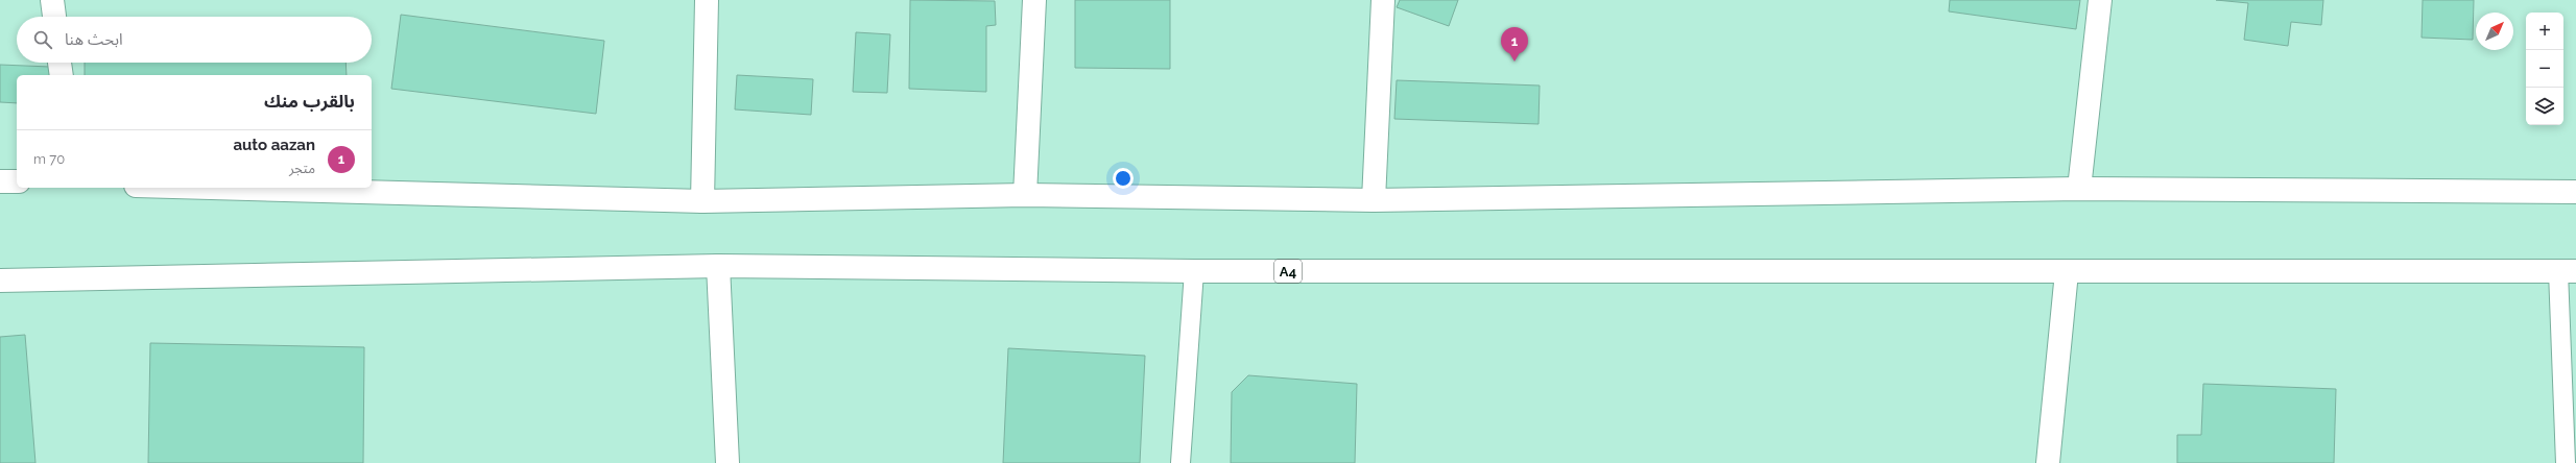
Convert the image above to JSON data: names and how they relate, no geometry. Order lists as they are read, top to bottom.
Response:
{
  "streets": {
    "main road": ["A4"]
  },
  "north": "top right",
  "page": {
    "map_buttons": ["+", "−"],
    "search": "ابحث هنا",
    "pins": "1",
    "heading": "بالقرب منك",
    "list": [
      {
        "mark": "1",
        "name": "auto aazan",
        "note": "متجر",
        "value": "70 m"
      }
    ]
  }
}
